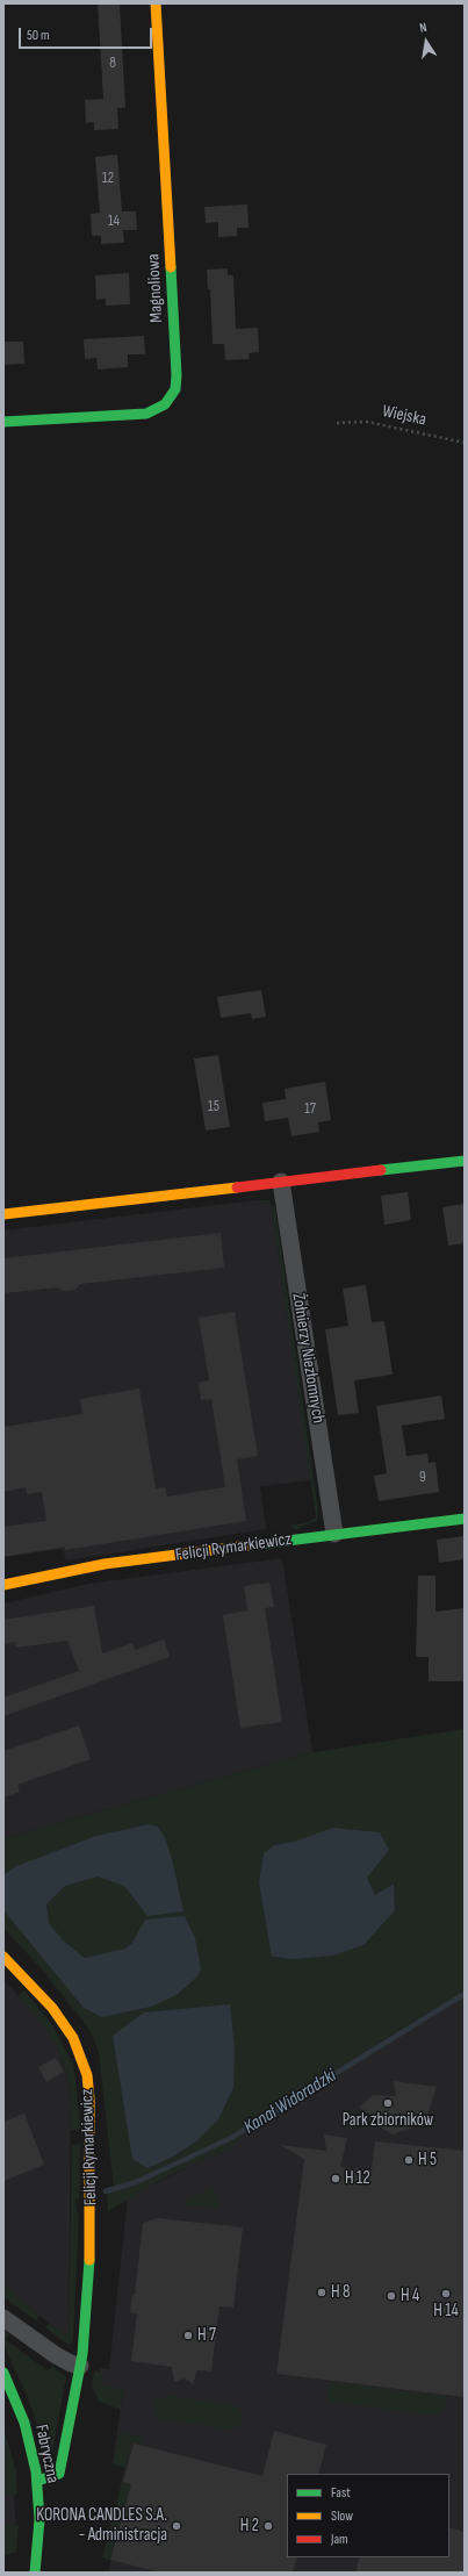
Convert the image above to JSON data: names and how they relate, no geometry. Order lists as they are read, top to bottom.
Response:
{
  "streets": {
    "street": [
      "Magnoliowa",
      "Żołnierzy Niezłomnych",
      "Felicji Rymarkiewicz",
      "Fabryczna"
    ],
    "path": ["Wiejska"]
  },
  "crossings": [
    ["Żołnierzy Niezłomnych", "Felicji Rymarkiewicz"],
    ["Felicji Rymarkiewicz", "Fabryczna"]
  ],
  "water": ["Kanał Widoradzki"],
  "places": [
    "Park zbiorników",
    "H 5",
    "H 12",
    "H 8",
    "H 14",
    "H 4",
    "H 7",
    "KORONA CANDLES S.A. - Administracja",
    "H 2"
  ],
  "house_numbers": [
    "8",
    "12",
    "14",
    "15",
    "17",
    "9"
  ],
  "legend": ["Fast", "Slow", "Jam"],
  "scale_bar": "50 m",
  "north": "top"
}
